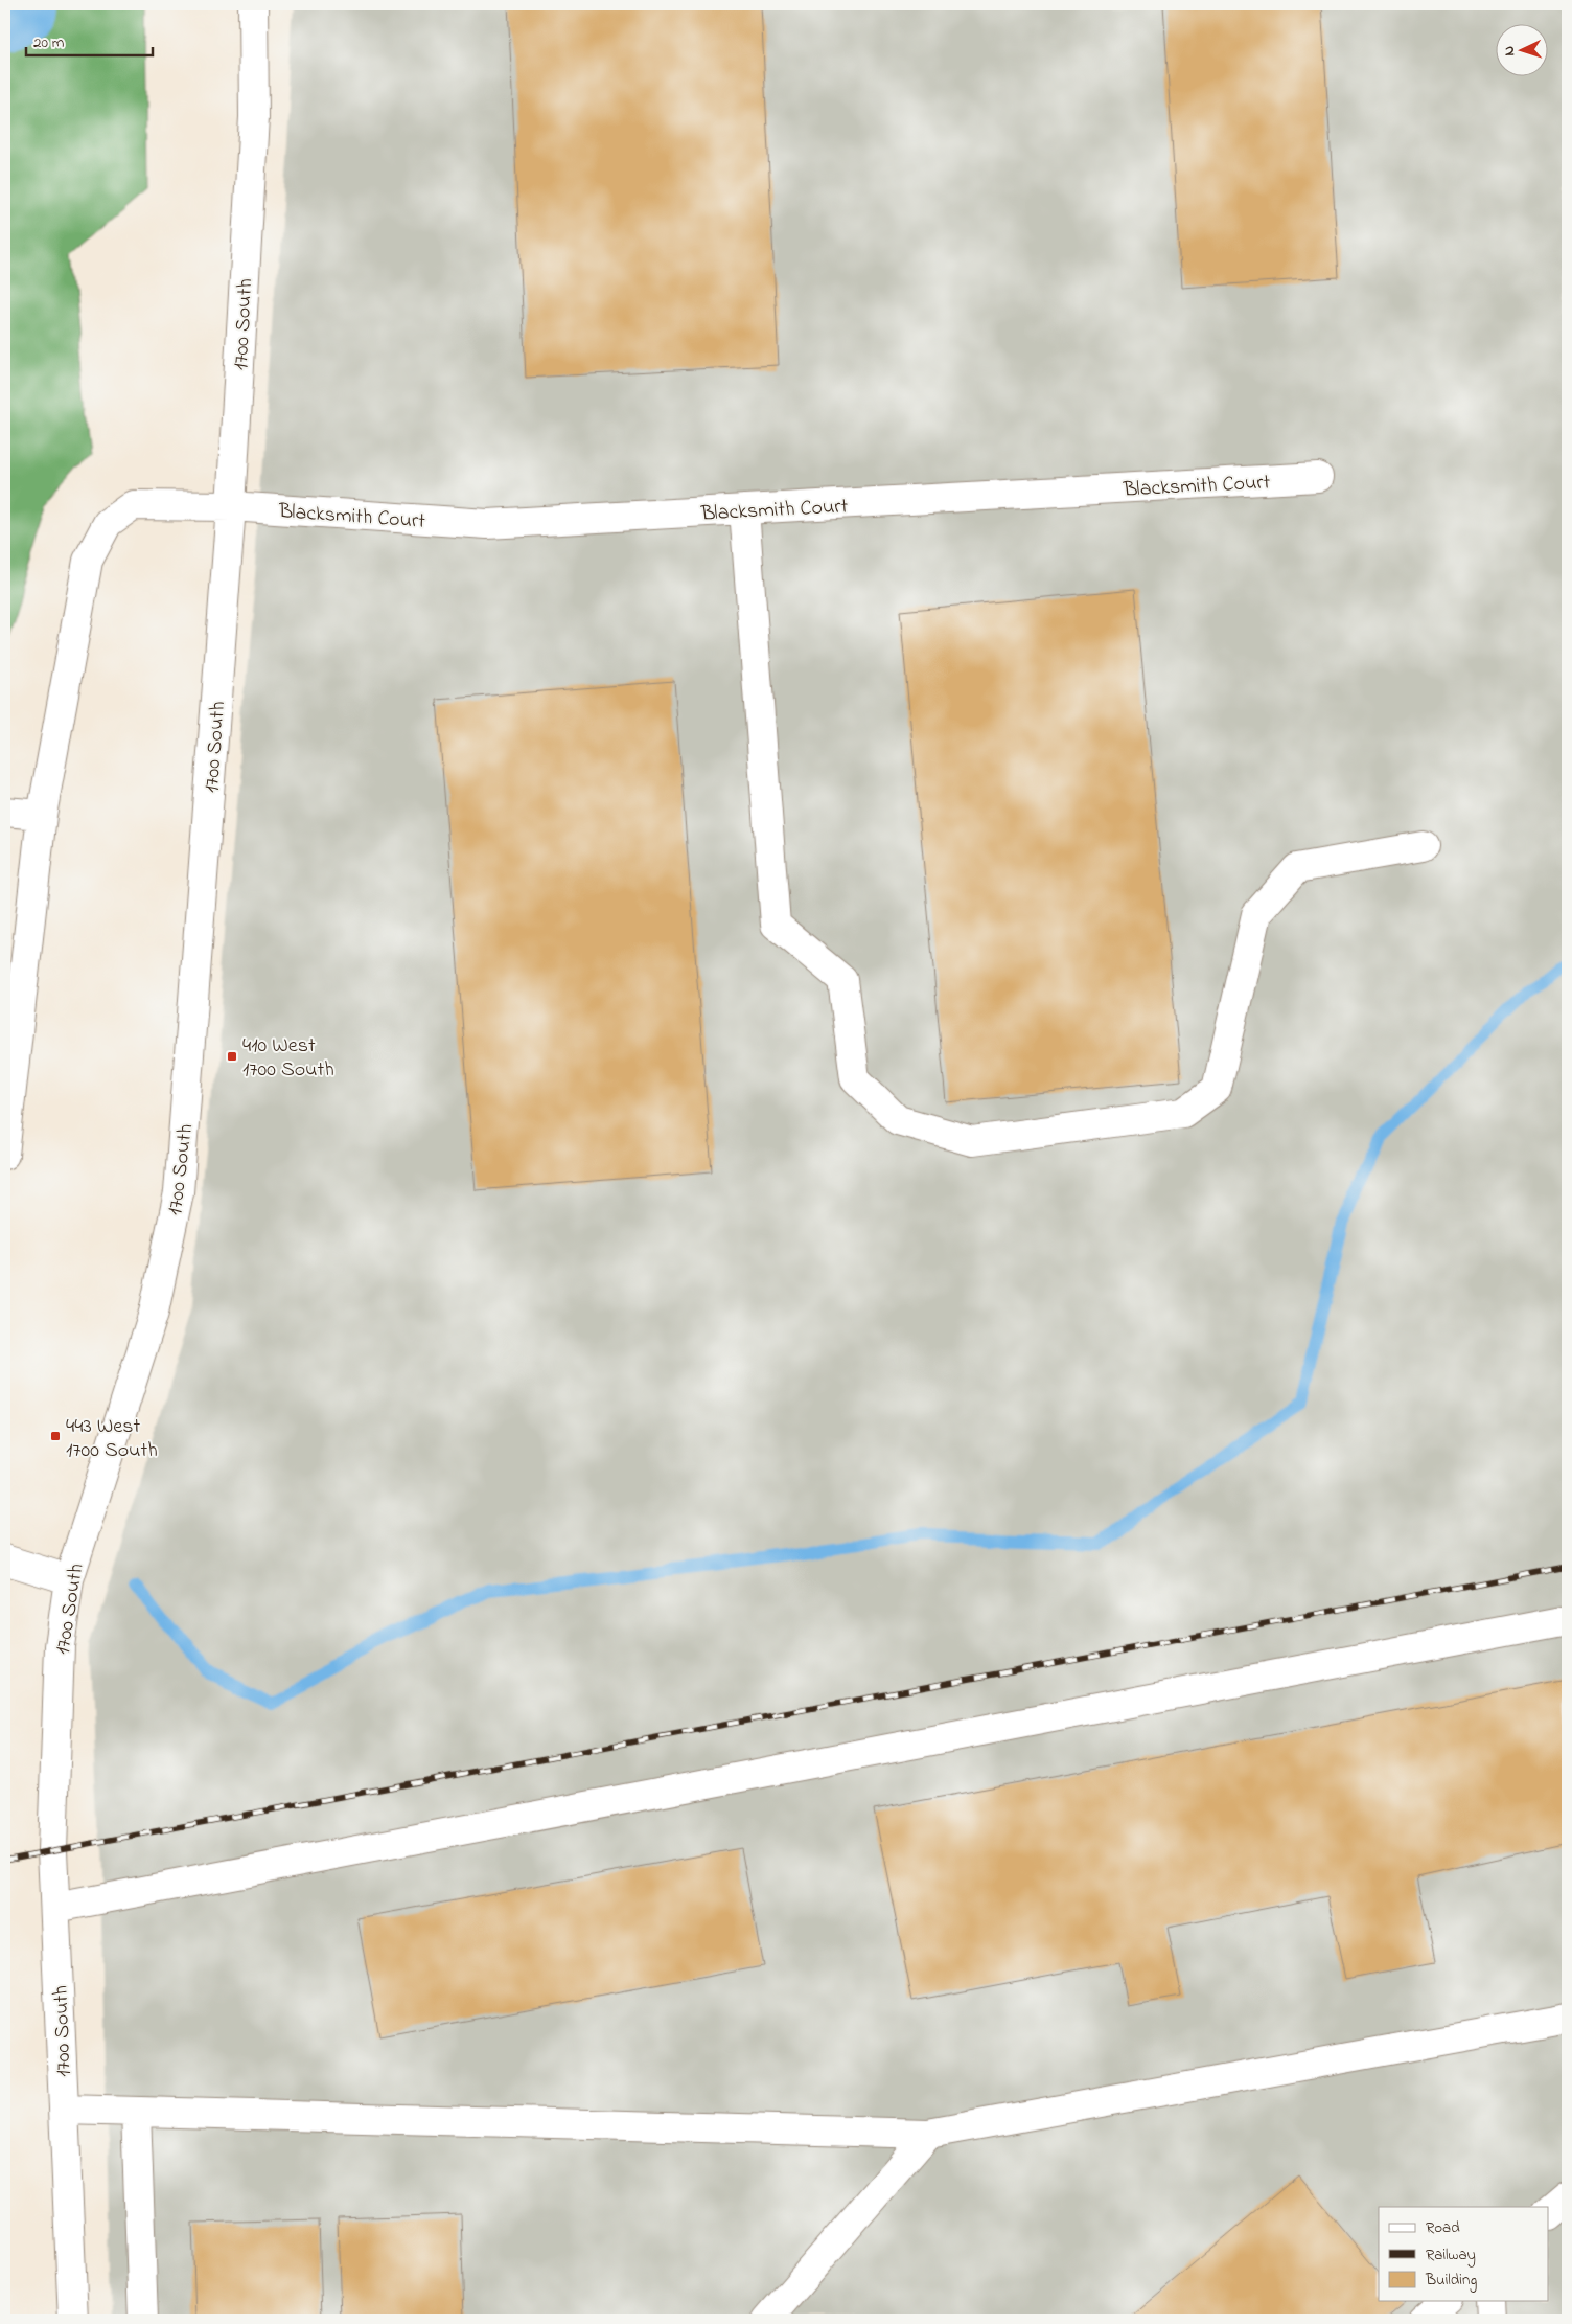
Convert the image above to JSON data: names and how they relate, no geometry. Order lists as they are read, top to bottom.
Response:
{
  "streets": {
    "street": ["1700 South", "Blacksmith Court"]
  },
  "crossings": [
    ["1700 South", "Blacksmith Court"]
  ],
  "places": {
    "transit": ["410 West 1700 South", "443 West 1700 South"]
  },
  "legend": ["Road", "Railway", "Building"],
  "scale_bar": "20 m",
  "north": "left"
}
